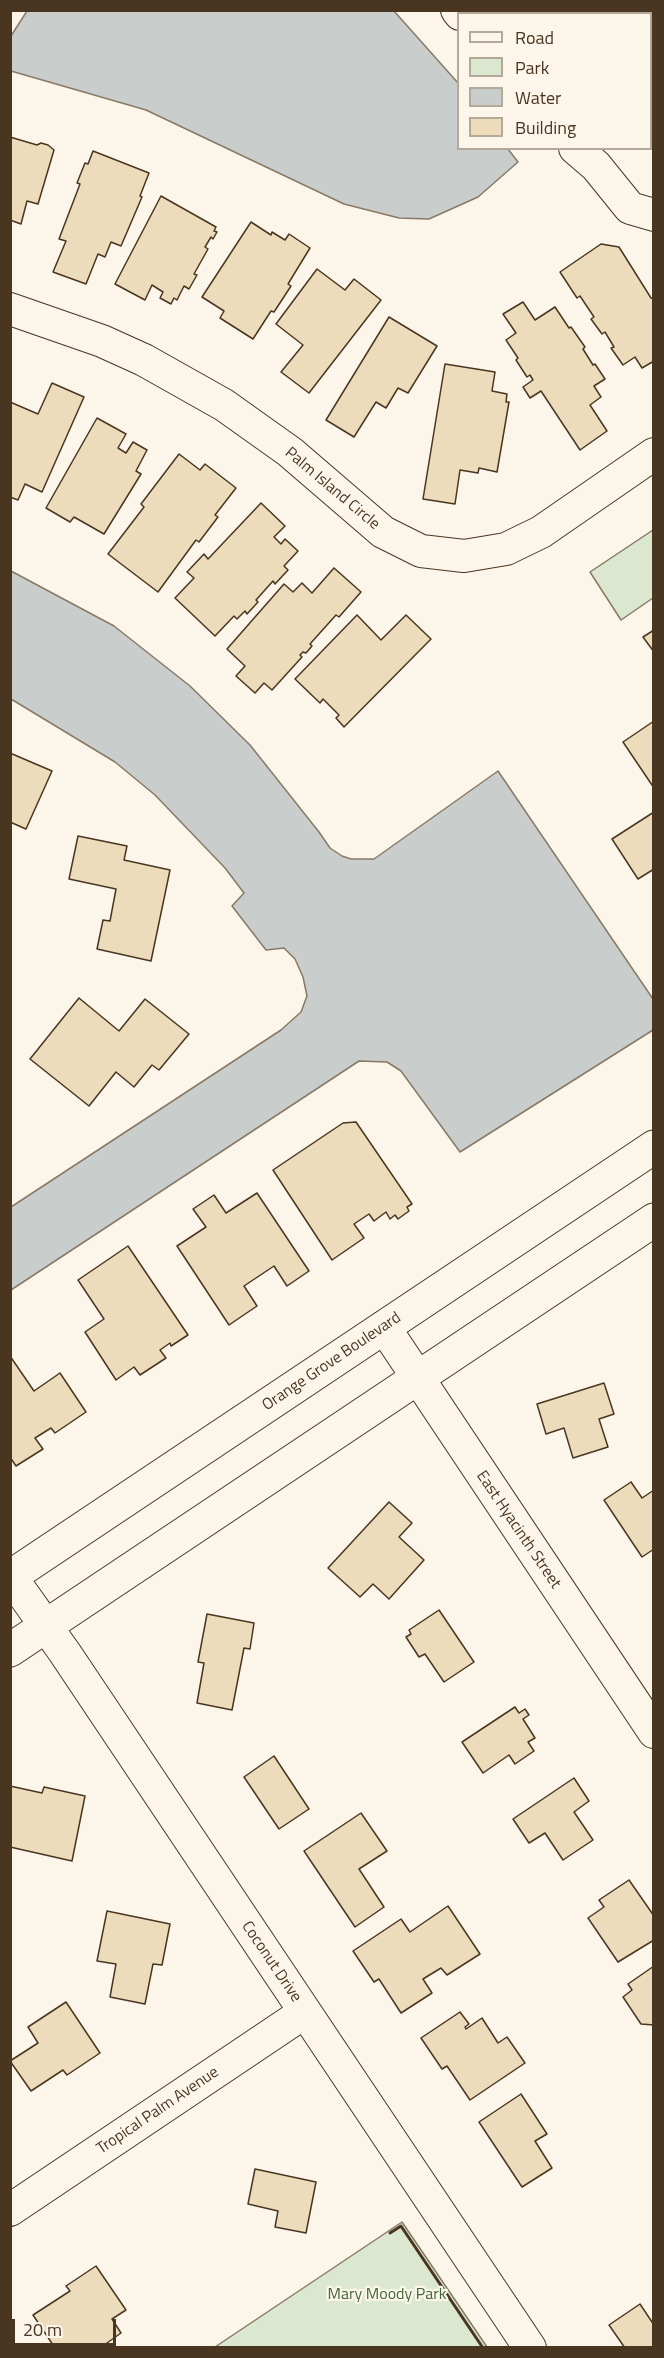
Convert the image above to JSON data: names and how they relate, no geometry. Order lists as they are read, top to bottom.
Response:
{
  "streets": {
    "street": [
      "Palm Island Circle",
      "Orange Grove Boulevard",
      "East Hyacinth Street",
      "Coconut Drive",
      "Tropical Palm Avenue"
    ]
  },
  "crossings": [
    ["Orange Grove Boulevard", "East Hyacinth Street"],
    ["Orange Grove Boulevard", "Coconut Drive"],
    ["Coconut Drive", "Tropical Palm Avenue"]
  ],
  "parks": ["Mary Moody Park"],
  "legend": [
    "Road",
    "Park",
    "Water",
    "Building"
  ],
  "scale_bar": "20 m"
}
